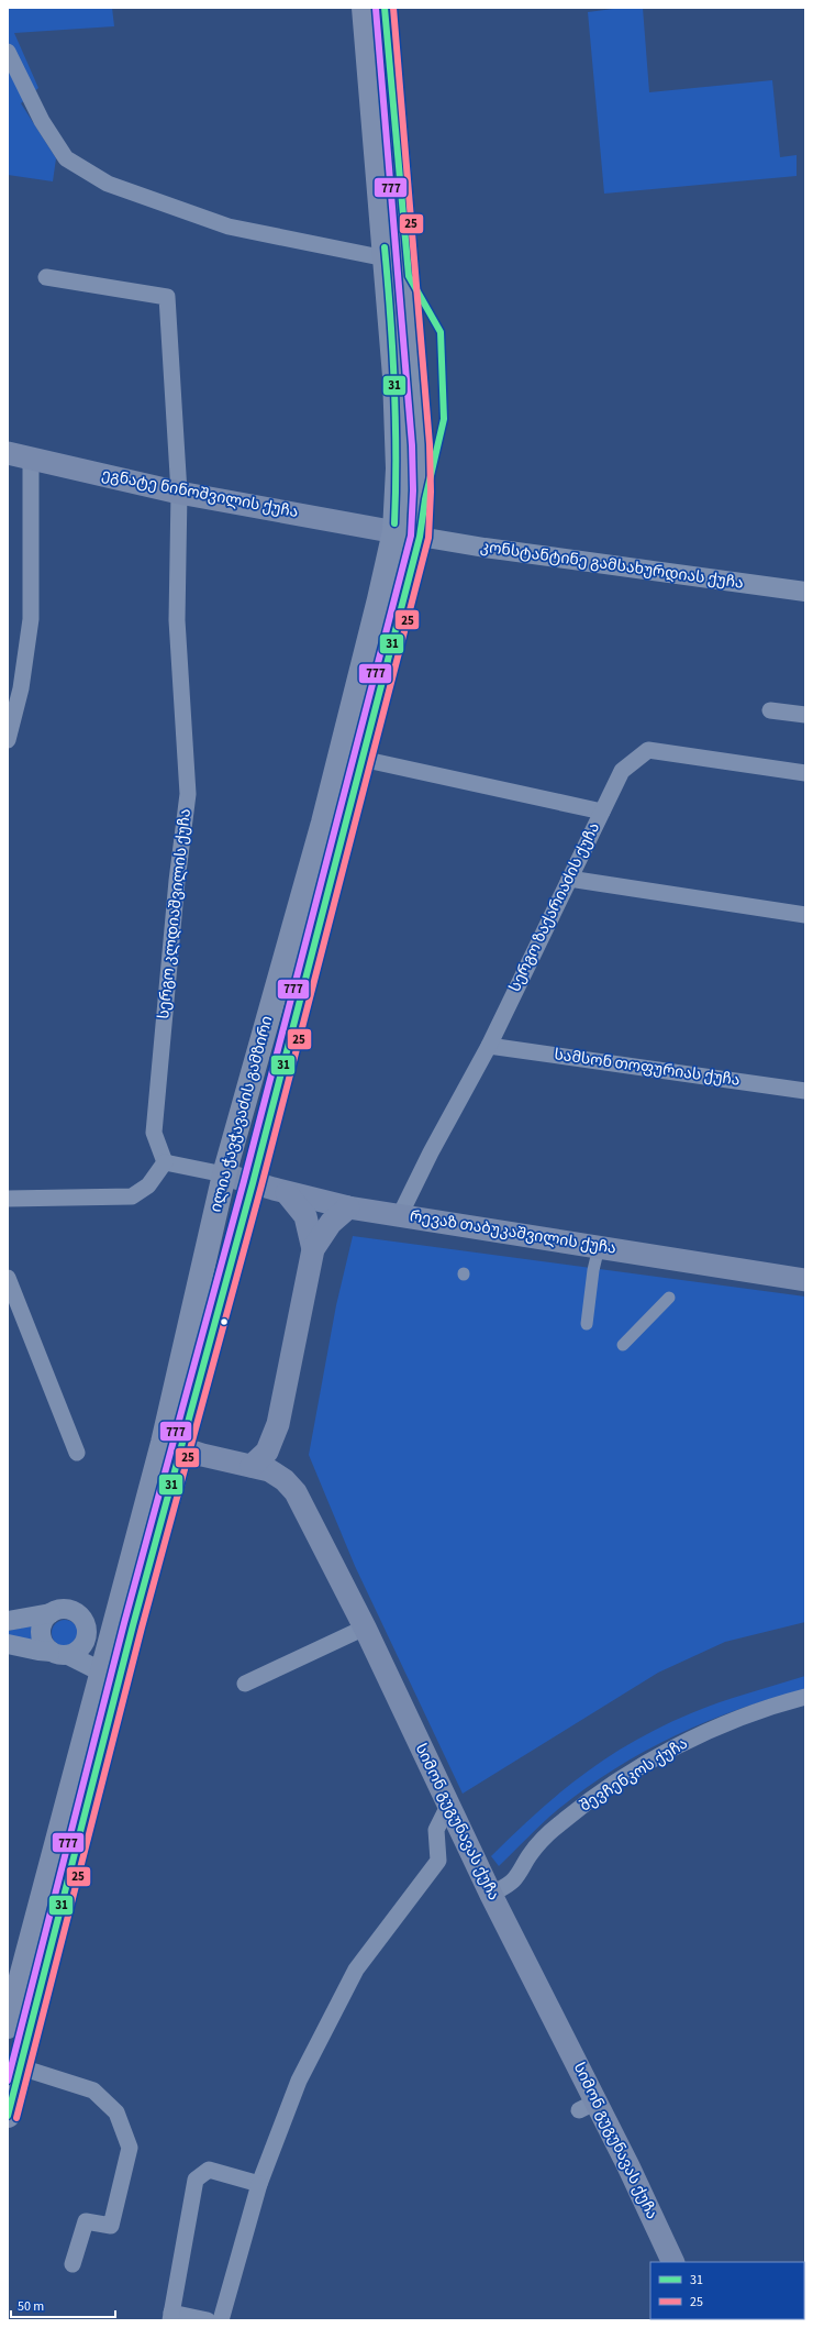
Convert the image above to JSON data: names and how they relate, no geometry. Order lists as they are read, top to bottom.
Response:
{
  "streets": {
    "main road": [
      "ეგნატე ნინოშვილის ქუჩა",
      "ილია ჭავჭავაძის გამზირი",
      "რევაზ თაბუკაშვილის ქუჩა",
      "სიმონ გუგუნავას ქუჩა"
    ],
    "street": [
      "კონსტანტინე გამსახურდიას ქუჩა",
      "სერგო ზაქარიაძის ქუჩა",
      "სერგო კლდიაშვილის ქუჩა",
      "სამსონ თოფურიას ქუჩა",
      "შევჩენკოს ქუჩა"
    ]
  },
  "crossings": [
    ["ეგნატე ნინოშვილის ქუჩა", "კონსტანტინე გამსახურდიას ქუჩა"],
    ["ეგნატე ნინოშვილის ქუჩა", "სერგო კლდიაშვილის ქუჩა"],
    ["ეგნატე ნინოშვილის ქუჩა", "ილია ჭავჭავაძის გამზირი"],
    ["კონსტანტინე გამსახურდიას ქუჩა", "ილია ჭავჭავაძის გამზირი"],
    ["სერგო ზაქარიაძის ქუჩა", "სამსონ თოფურიას ქუჩა"],
    ["სერგო ზაქარიაძის ქუჩა", "რევაზ თაბუკაშვილის ქუჩა"],
    ["ილია ჭავჭავაძის გამზირი", "რევაზ თაბუკაშვილის ქუჩა"],
    ["ილია ჭავჭავაძის გამზირი", "სიმონ გუგუნავას ქუჩა"],
    ["შევჩენკოს ქუჩა", "სიმონ გუგუნავას ქუჩა"]
  ],
  "lines": ["transit line 31", "transit line 25", "transit line 777"],
  "legend": ["31", "25"],
  "scale_bar": "50 m"
}
